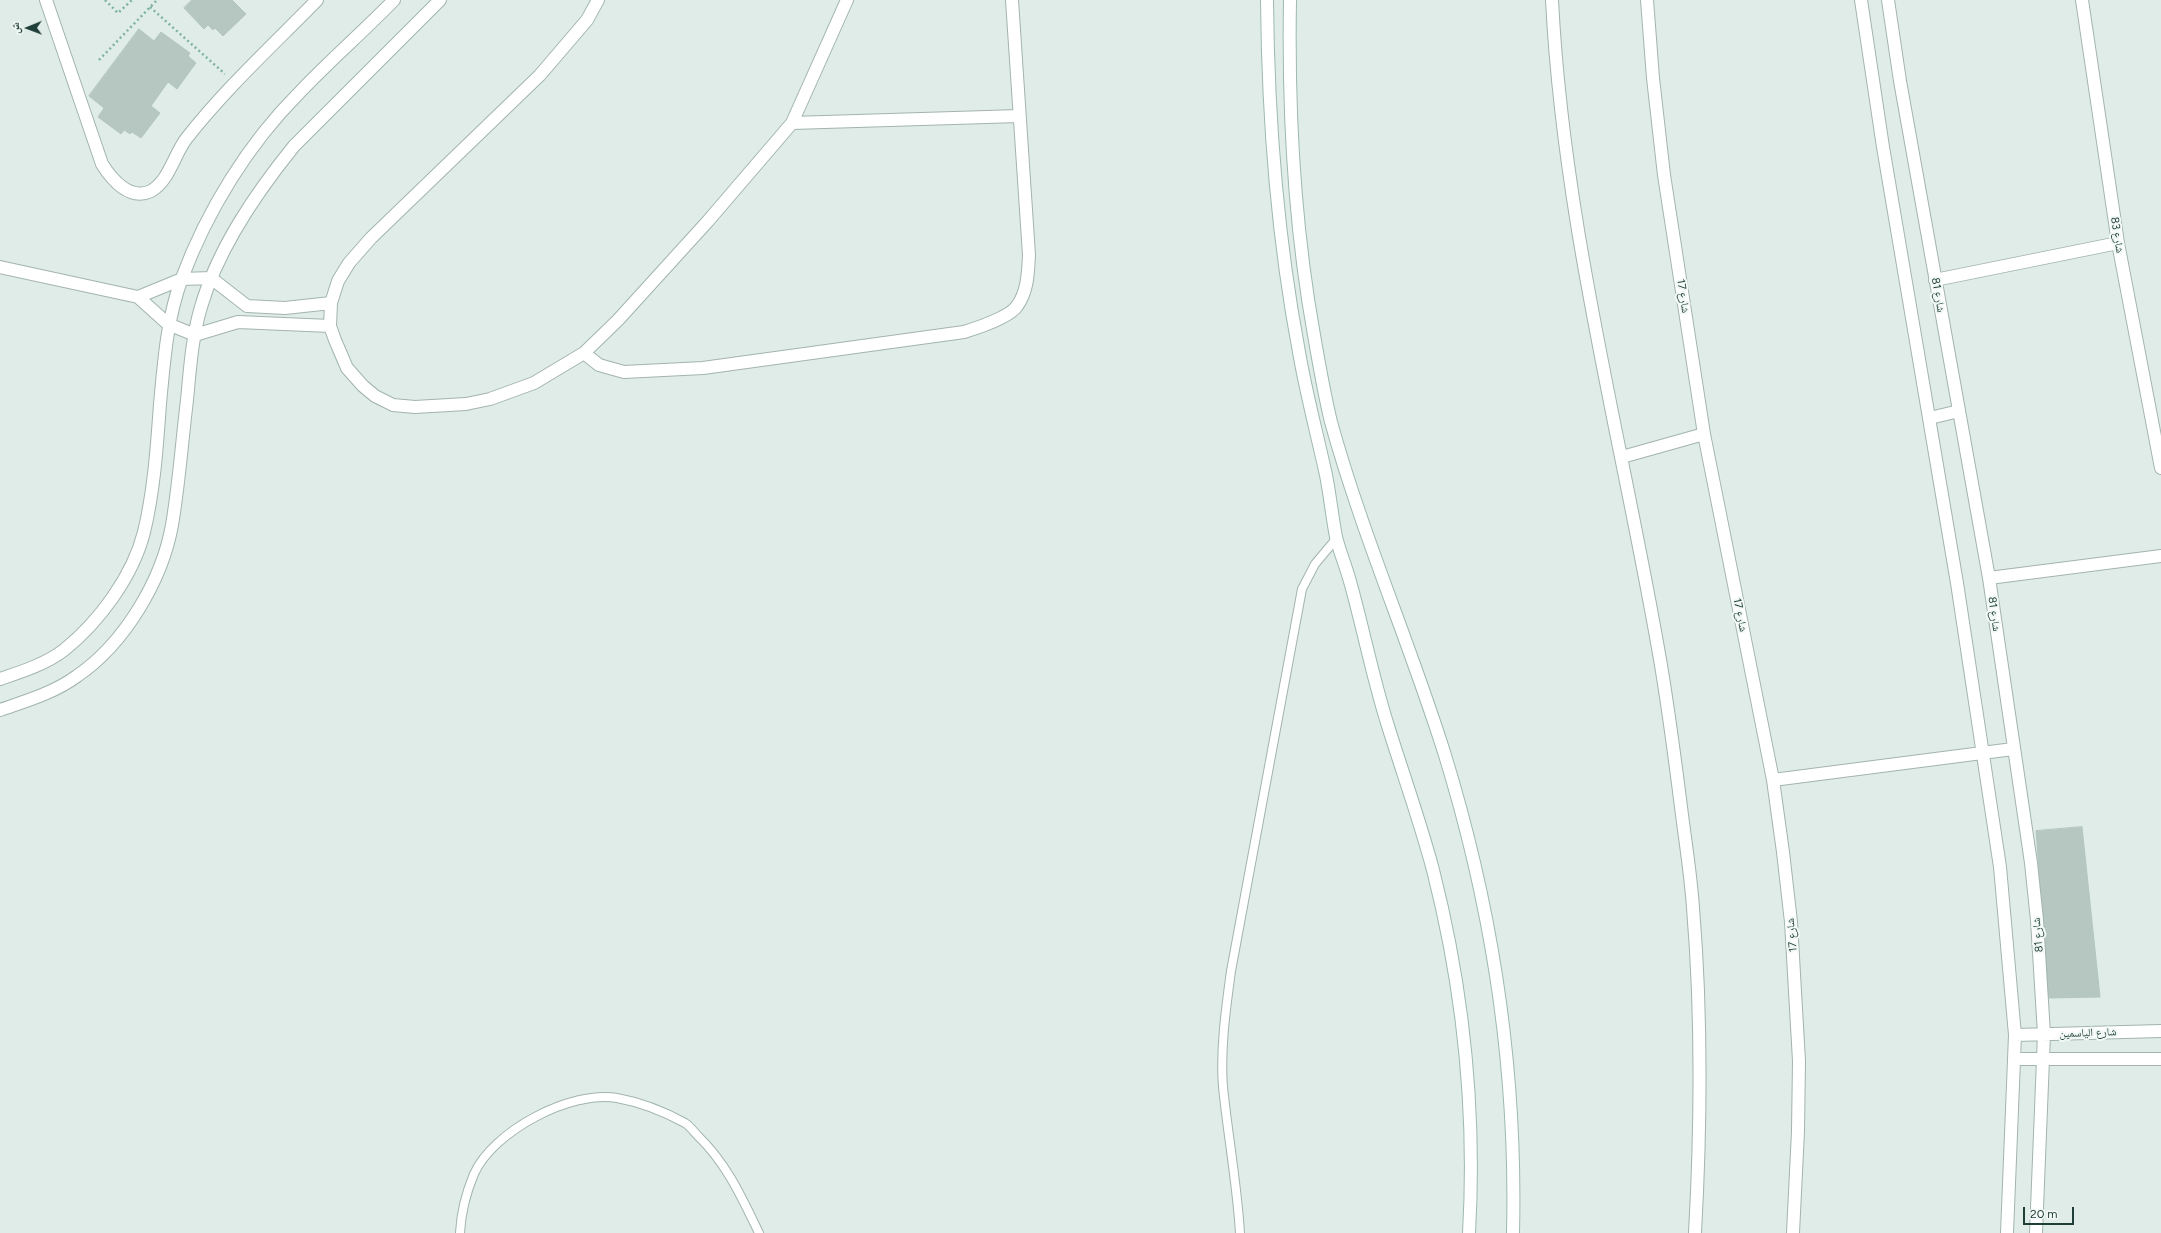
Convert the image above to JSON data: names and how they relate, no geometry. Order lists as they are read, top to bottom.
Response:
{
  "streets": {
    "street": [
      "شارع 83",
      "شارع 81",
      "شارع 17",
      "شارع الياسمين"
    ]
  },
  "crossings": [
    ["شارع 81", "شارع الياسمين"]
  ],
  "scale_bar": "20 m",
  "north": "left"
}
